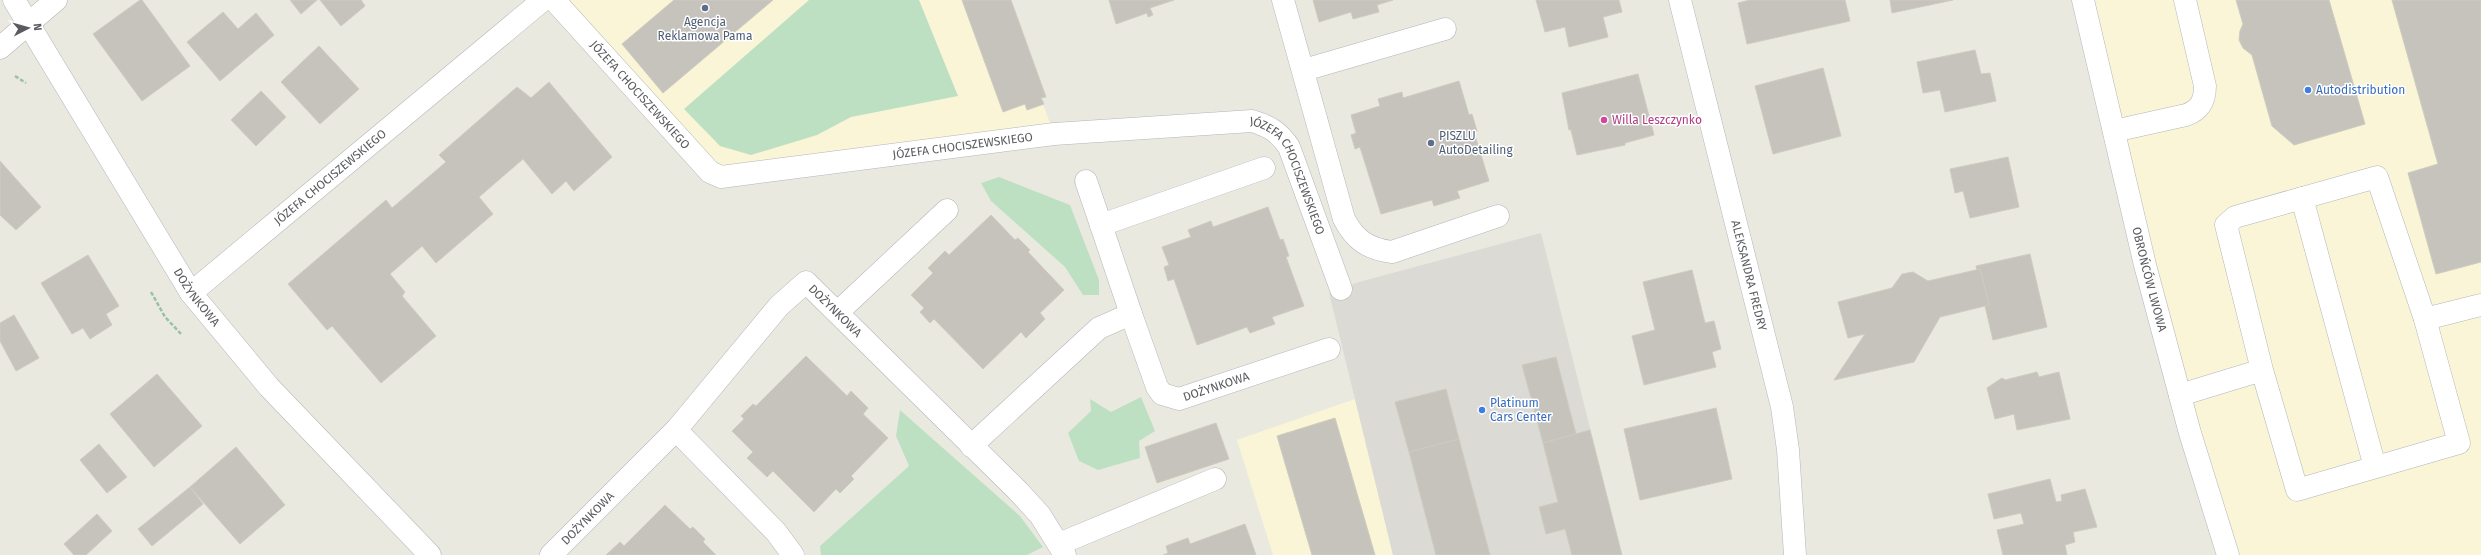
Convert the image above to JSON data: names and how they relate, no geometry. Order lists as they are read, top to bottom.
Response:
{
  "streets": {
    "street": [
      "JÓZEFA CHOCISZEWSKIEGO",
      "ALEKSANDRA FREDRY",
      "OBROŃCÓW LWOWA",
      "DOŻYNKOWA"
    ]
  },
  "crossings": [
    ["JÓZEFA CHOCISZEWSKIEGO", "DOŻYNKOWA"]
  ],
  "places": [
    "Agencja Reklamowa Pama",
    "Autodistribution",
    "Willa Leszczynko",
    "PISZLU AutoDetailing",
    "Platinum Cars Center"
  ],
  "north": "right"
}
